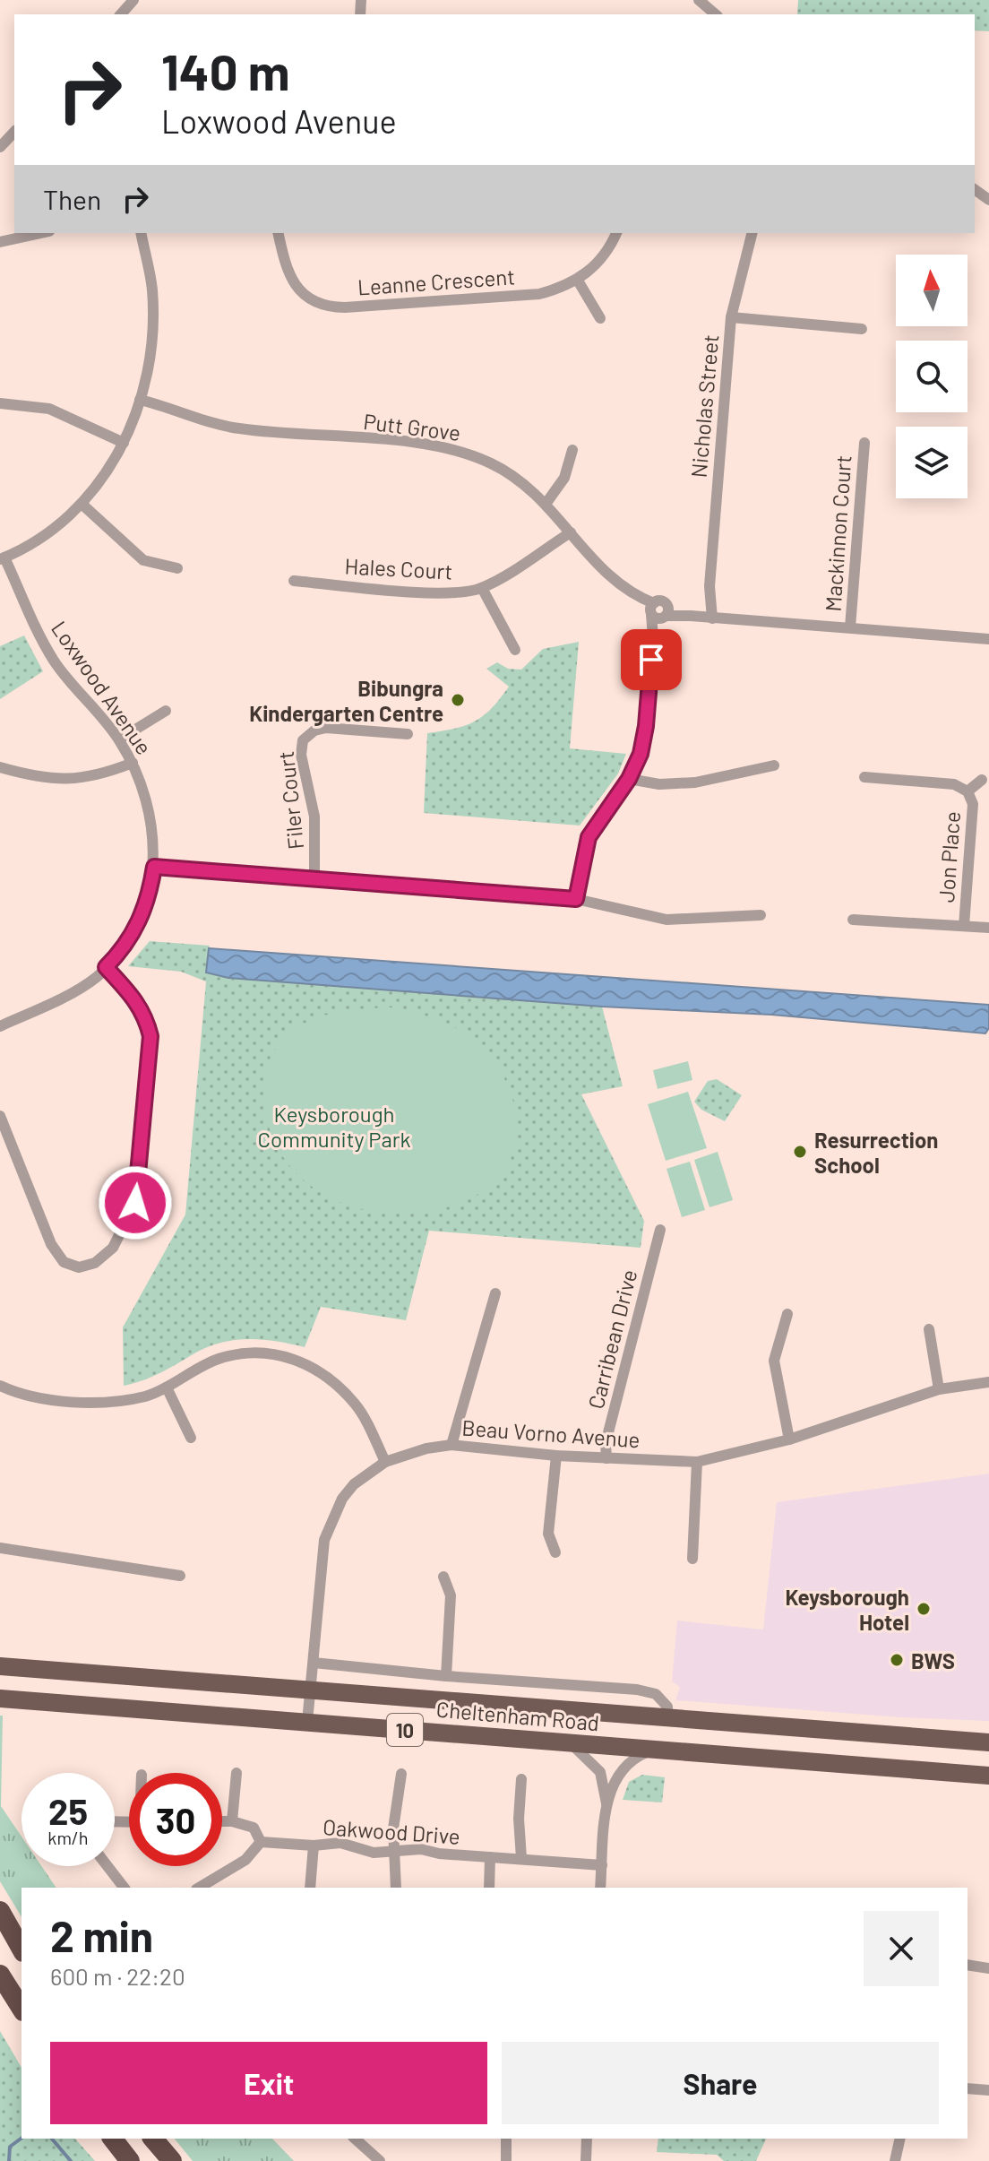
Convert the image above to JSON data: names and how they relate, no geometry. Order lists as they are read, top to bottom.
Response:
{
  "streets": {
    "main road": ["Cheltenham Road", "10"],
    "street": [
      "Leanne Crescent",
      "Nicholas Street",
      "Putt Grove",
      "Mackinnon Court",
      "Hales Court",
      "Loxwood Avenue",
      "Filer Court",
      "Jon Place",
      "Carribean Drive",
      "Beau Vorno Avenue",
      "Oakwood Drive"
    ]
  },
  "crossings": [
    ["Nicholas Street", "Putt Grove"],
    ["Putt Grove", "Mackinnon Court"],
    ["Putt Grove", "Hales Court"],
    ["Carribean Drive", "Beau Vorno Avenue"],
    ["Beau Vorno Avenue", "Cheltenham Road"]
  ],
  "parks": ["Keysborough Community Park"],
  "places": [
    "Bibungra Kindergarten Centre",
    "Resurrection School",
    "Keysborough Hotel",
    "BWS"
  ],
  "north": "top",
  "page": {
    "turn": ["140 m", "Loxwood Avenue"],
    "then": "Then",
    "speed": "25 km/h",
    "limit": "30",
    "heading": ["2 min", "600 m · 22:20"],
    "buttons": ["Exit", "Share"]
  }
}
